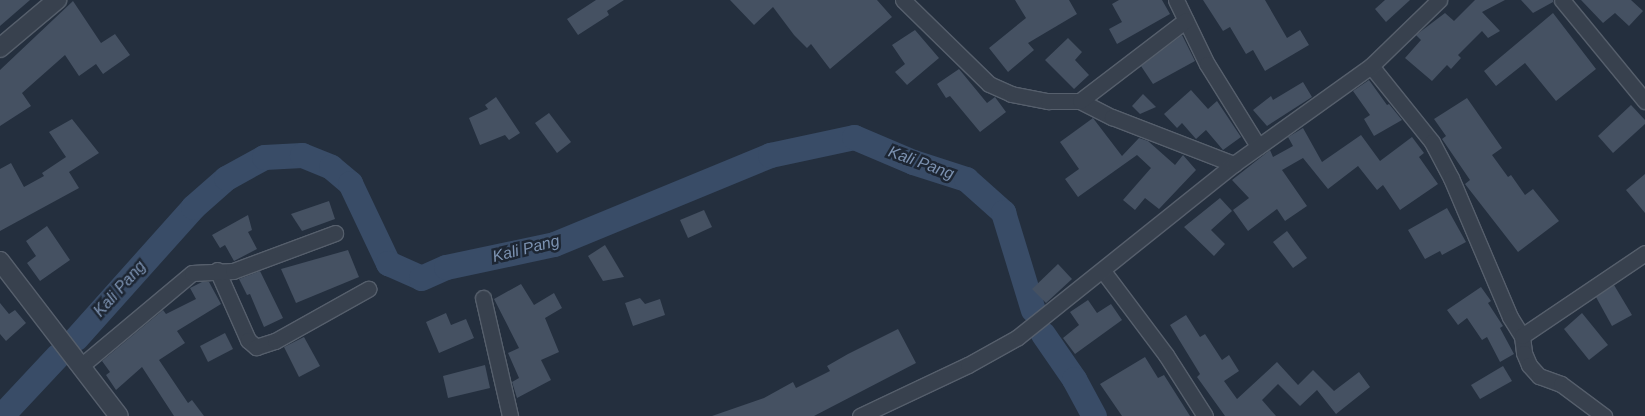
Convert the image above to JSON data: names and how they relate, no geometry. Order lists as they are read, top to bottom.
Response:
{
  "water": ["Kali Pang"]
}
